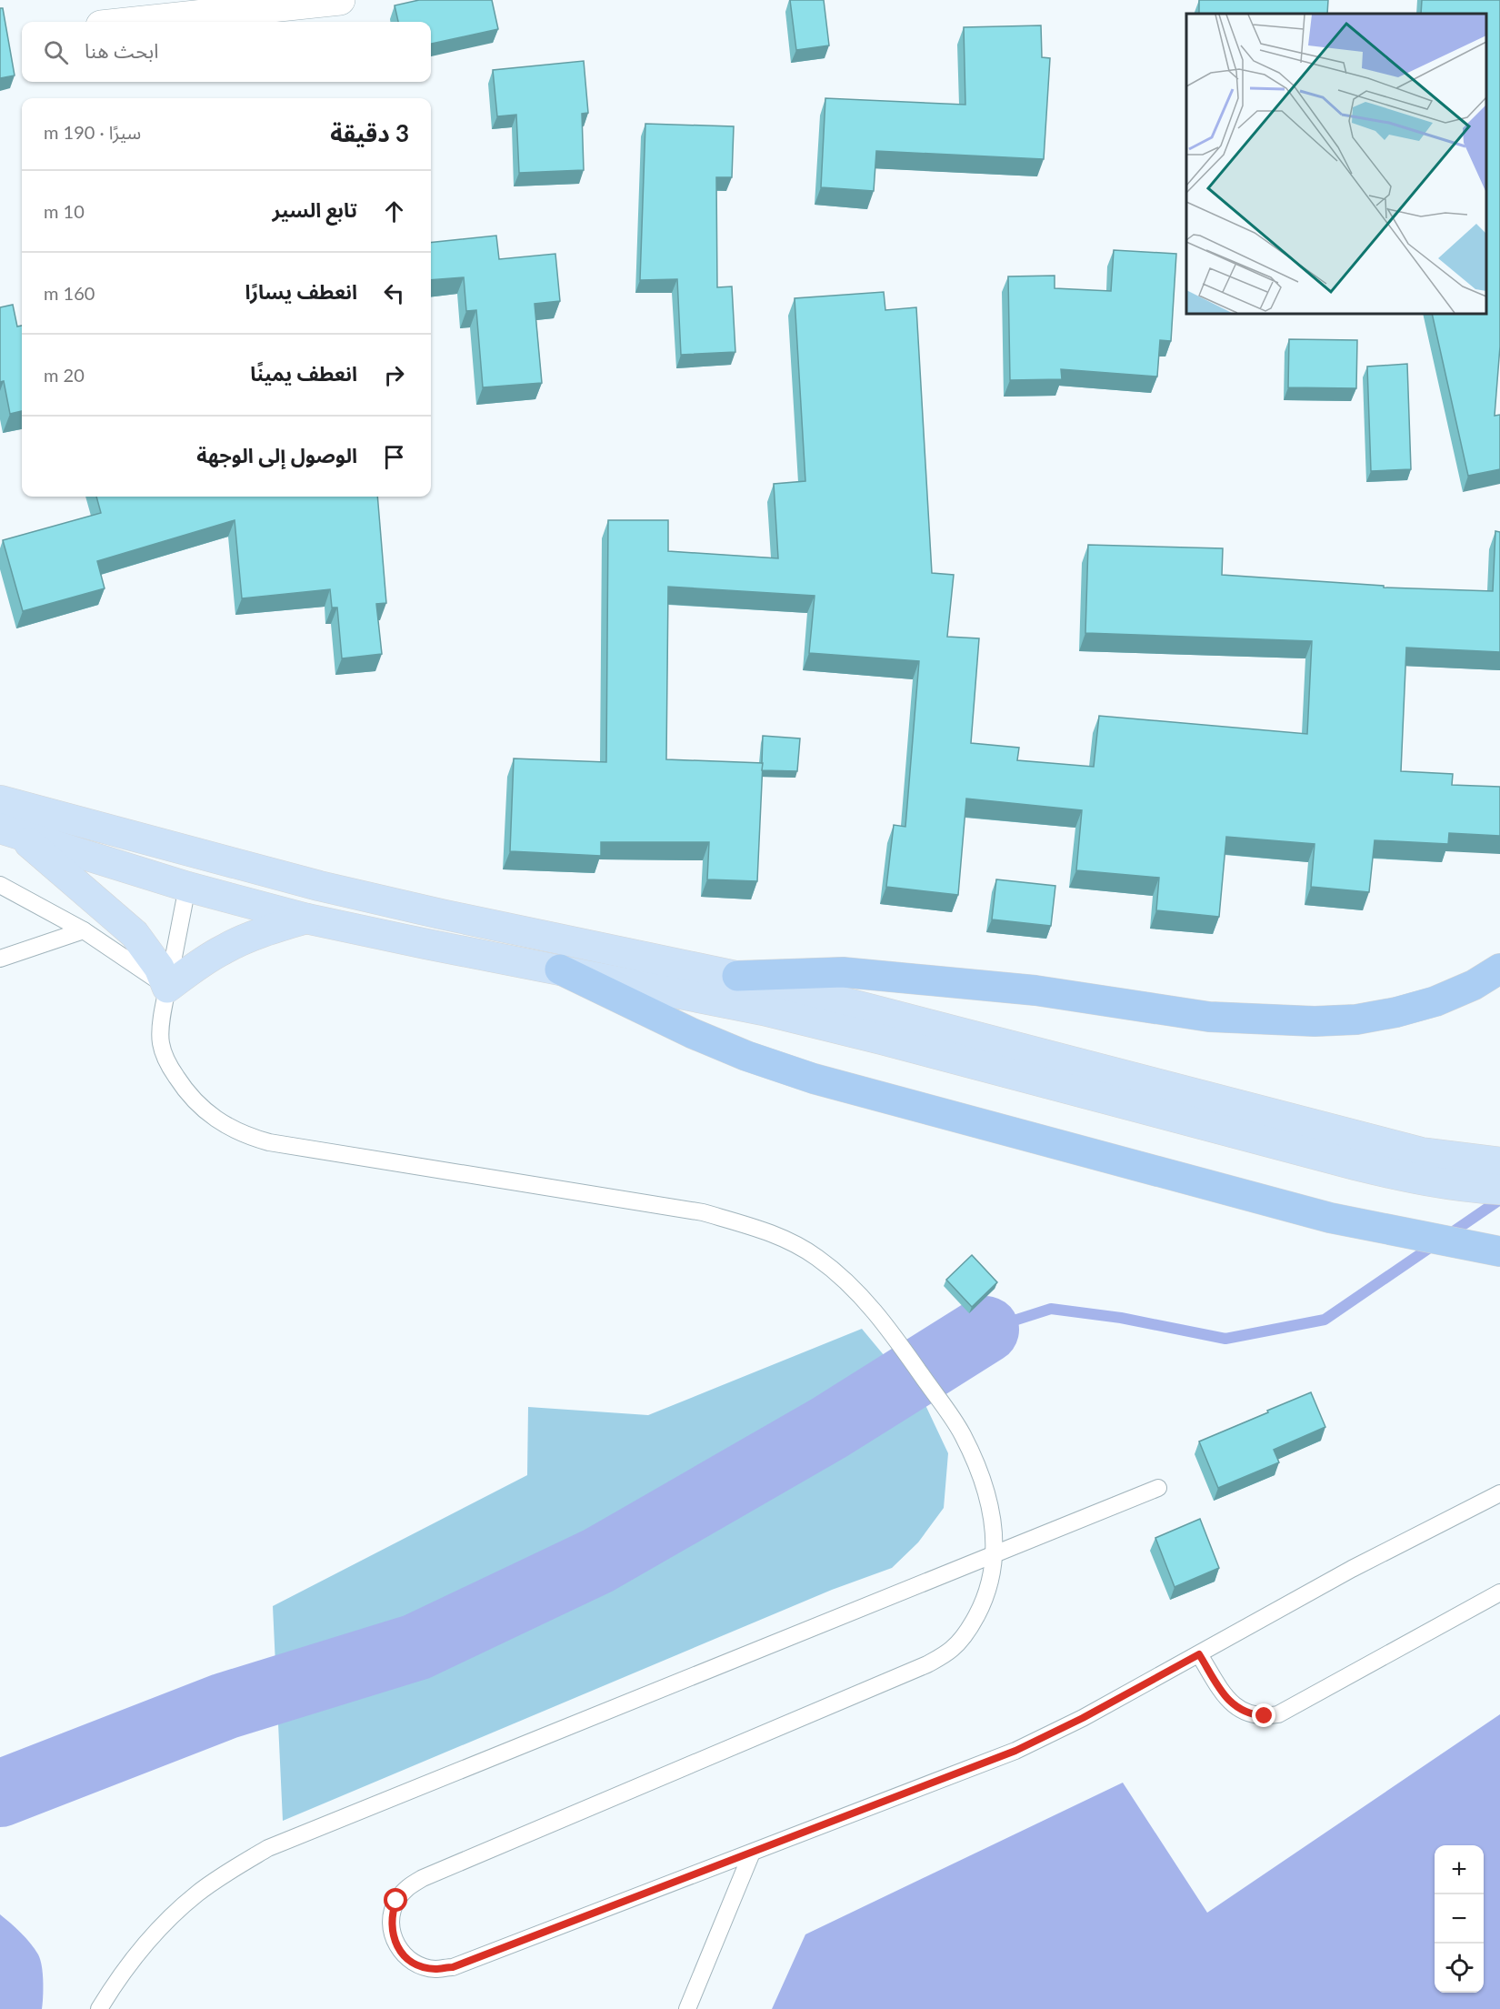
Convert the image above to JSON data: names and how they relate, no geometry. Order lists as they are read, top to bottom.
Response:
{
  "page": {
    "search": "ابحث هنا",
    "heading": ["3 دقيقة", "سيرًا · 190 m"],
    "list": [
      ["تابع السير", "10 m"],
      ["انعطف يسارًا", "160 m"],
      ["انعطف يمينًا", "20 m"],
      "الوصول إلى الوجهة"
    ],
    "map_buttons": ["+", "−"]
  }
}
